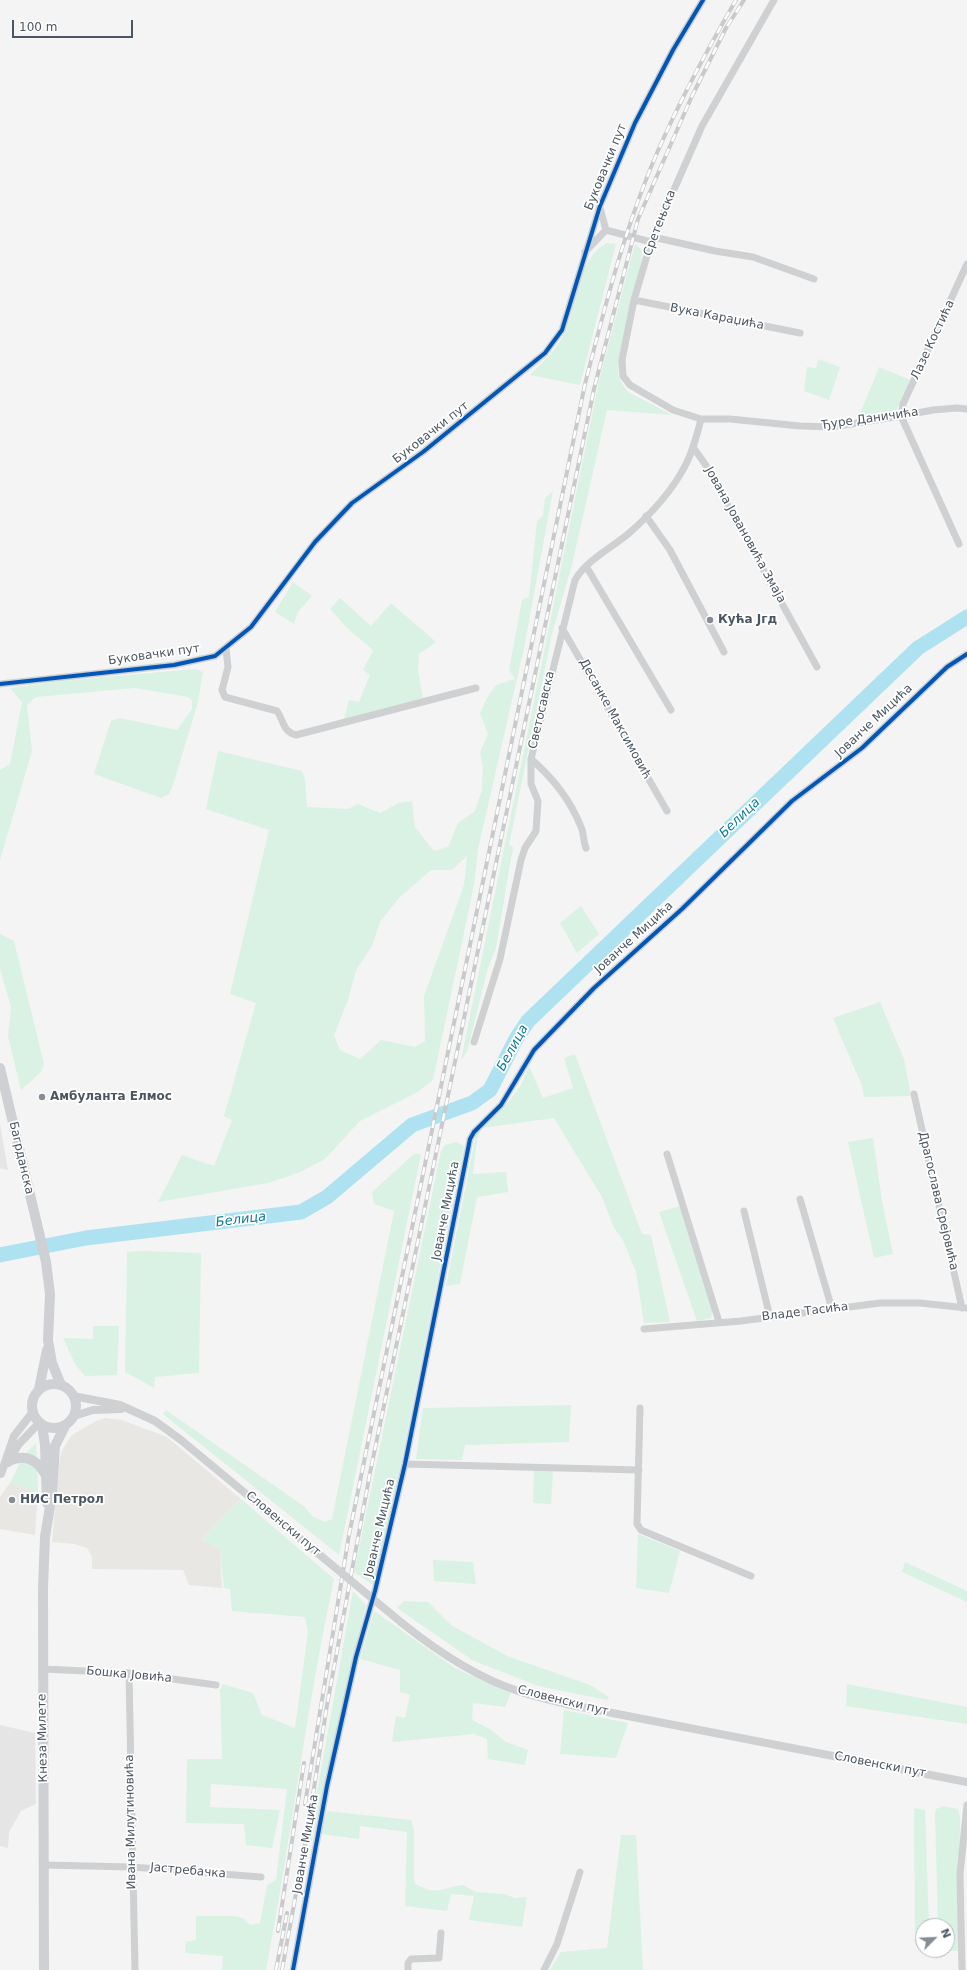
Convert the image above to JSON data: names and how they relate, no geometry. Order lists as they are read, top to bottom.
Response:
{
  "streets": {
    "main road": ["Багрданска", "Кнеза Милете"],
    "street": [
      "Буковачки пут",
      "Сретењска",
      "Вука Караџића",
      "Лазе Костића",
      "Ђуре Даничића",
      "Јована Јовановића Змаја",
      "Светосавска",
      "Десанке Максимовић",
      "Јованче Мицића",
      "Драгослава Срејовића",
      "Владе Тасића",
      "Словенски пут",
      "Бошка Јовића",
      "Ивана Милутиновића",
      "Јастребачка"
    ]
  },
  "crossings": [
    ["Сретењска", "Вука Караџића"],
    ["Сретењска", "Ђуре Даничића"],
    ["Сретењска", "Светосавска"],
    ["Лазе Костића", "Ђуре Даничића"],
    ["Ђуре Даничића", "Светосавска"],
    ["Јована Јовановића Змаја", "Светосавска"],
    ["Светосавска", "Десанке Максимовић"],
    ["Драгослава Срејовића", "Владе Тасића"],
    ["Словенски пут", "Кнеза Милете"],
    ["Бошка Јовића", "Кнеза Милете"],
    ["Бошка Јовића", "Ивана Милутиновића"],
    ["Кнеза Милете", "Јастребачка"],
    ["Ивана Милутиновића", "Јастребачка"]
  ],
  "water": ["Белица"],
  "places": ["Кућа Јгд", "Амбуланта Елмос", "НИС Петрол"],
  "scale_bar": "100 m",
  "north": "top right"
}
